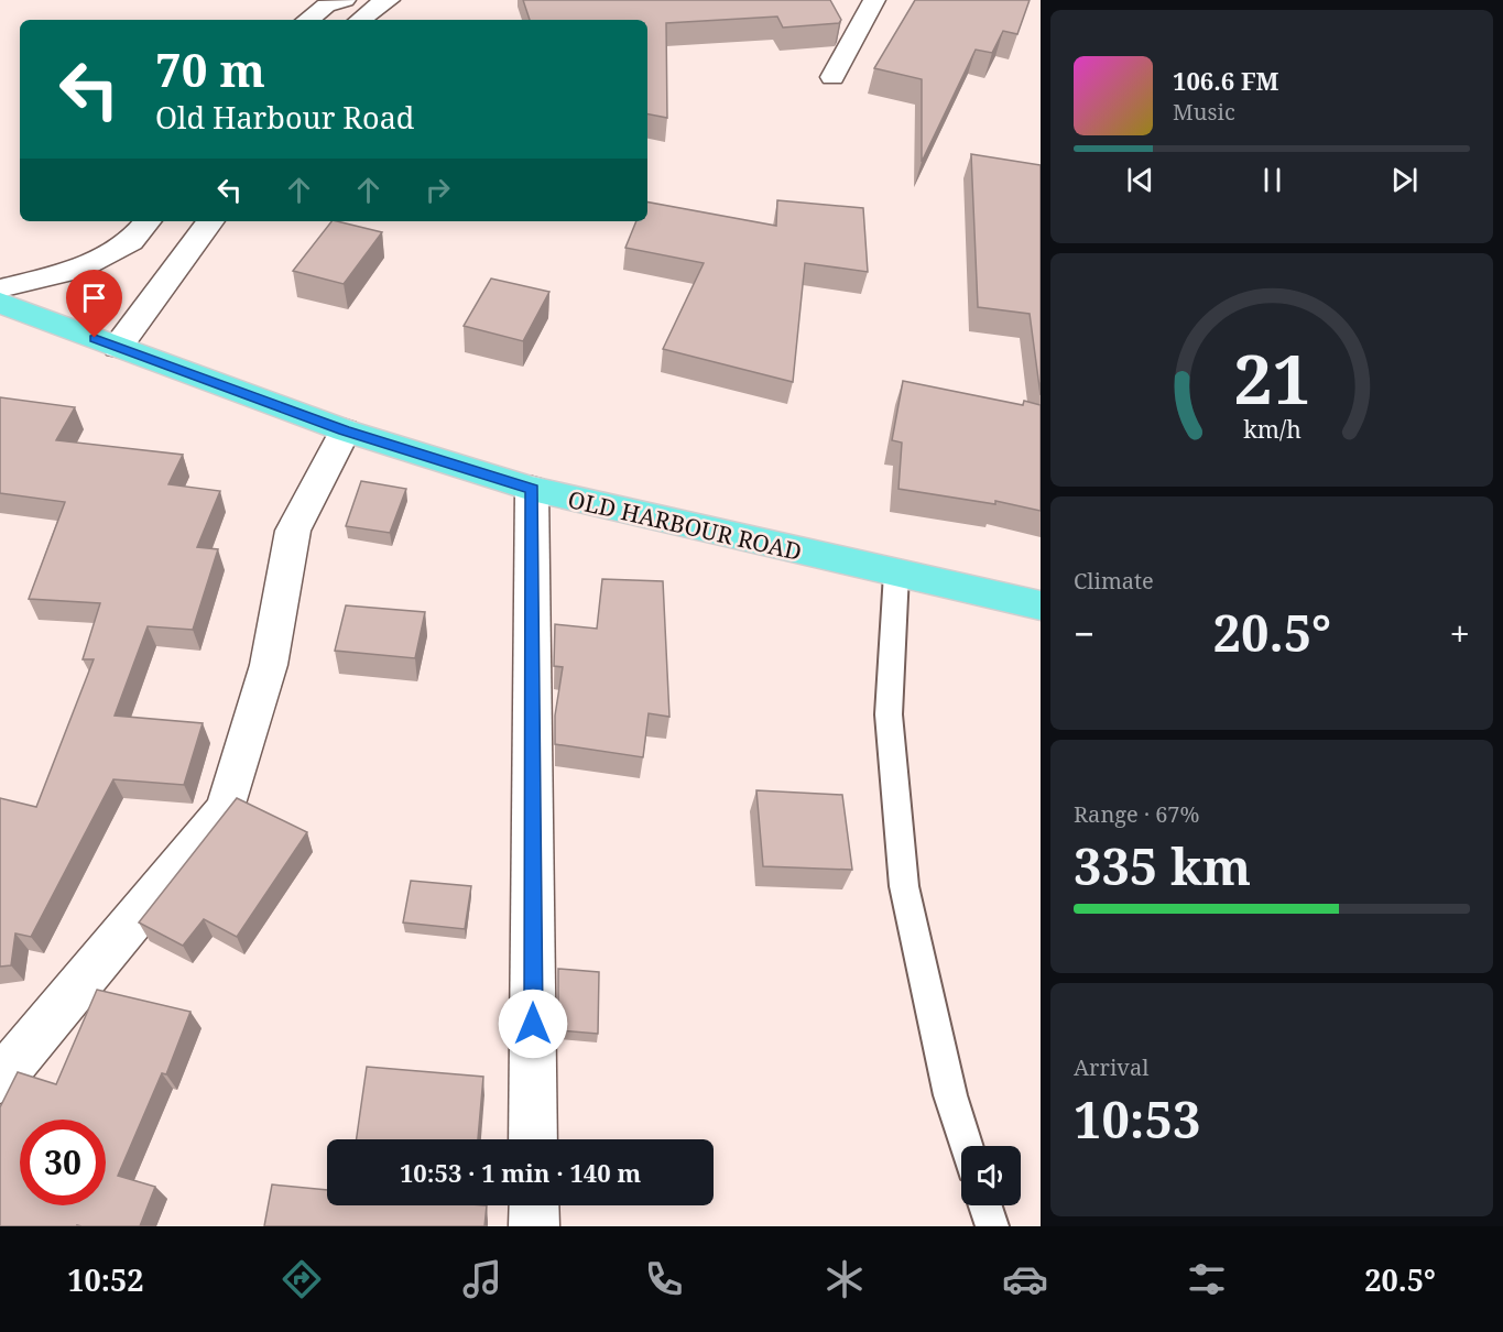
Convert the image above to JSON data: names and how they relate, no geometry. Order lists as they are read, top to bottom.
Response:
{
  "streets": {
    "main road": ["OLD HARBOUR ROAD"]
  },
  "page": {
    "turn": ["70 m", "Old Harbour Road"],
    "song": ["106.6 FM", "Music"],
    "tile": [
      "Climate",
      ["Range · 67%", "335 km"],
      ["Arrival", "10:53"]
    ],
    "heat": ["−", "20.5°", "+"],
    "limit": "30",
    "trip": "10:53 · 1 min · 140 m",
    "tabs": ["10:52", "20.5°"],
    "gauge": ["21", "km/h"]
  }
}
